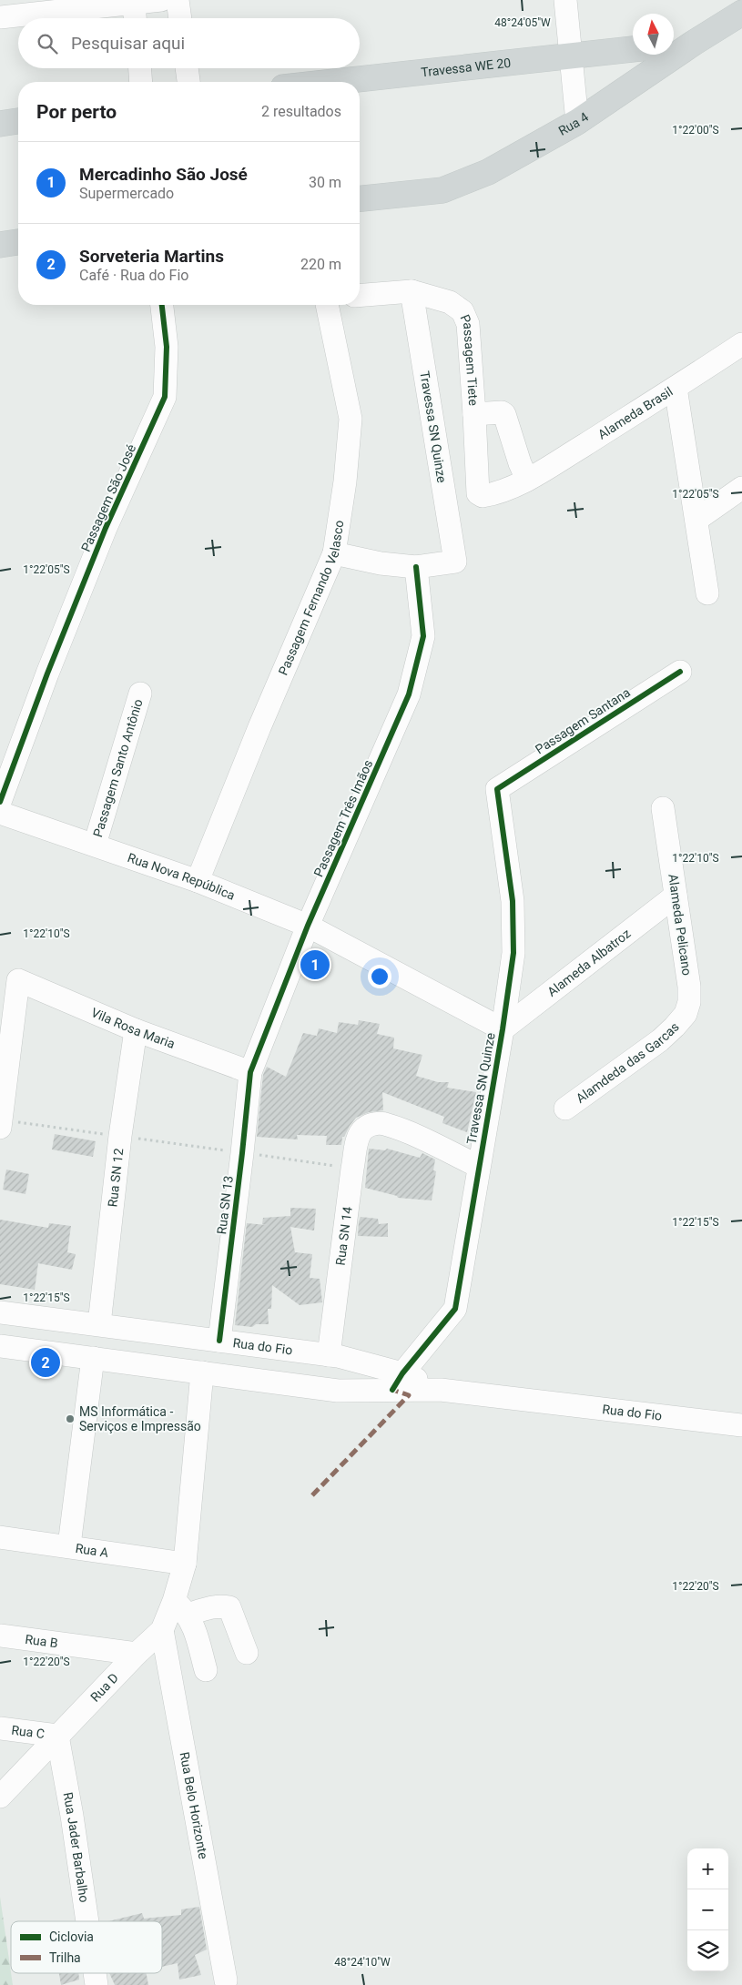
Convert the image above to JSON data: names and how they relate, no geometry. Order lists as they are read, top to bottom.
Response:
{
  "streets": {
    "main road": ["Travessa WE 20", "Rua 4"],
    "street": [
      "Passagem Tiete",
      "Alameda Brasil",
      "Travessa SN Quinze",
      "Passagem São José",
      "Passagem Fernando Velasco",
      "Passagem Santana",
      "Passagem Santo Antônio",
      "Passagem Três Imãos",
      "Rua Nova República",
      "Alameda Pelicano",
      "Alameda Albatroz",
      "Vila Rosa Maria",
      "Alamdeda das Garcas",
      "Rua SN 12",
      "Rua SN 13",
      "Rua SN 14",
      "Rua do Fio",
      "Rua A",
      "Rua B",
      "Rua D",
      "Rua C",
      "Rua Belo Horizonte",
      "Rua Jader Barbalho"
    ]
  },
  "crossings": [
    ["Passagem Tiete", "Alameda Brasil"],
    ["Passagem Tiete", "Travessa SN Quinze"],
    ["Travessa SN Quinze", "Passagem Santana"],
    ["Travessa SN Quinze", "Passagem Três Imãos"],
    ["Travessa SN Quinze", "Rua Nova República"],
    ["Travessa SN Quinze", "Alameda Albatroz"],
    ["Travessa SN Quinze", "Rua SN 14"],
    ["Travessa SN Quinze", "Rua do Fio"],
    ["Passagem Fernando Velasco", "Rua Nova República"],
    ["Passagem Santo Antônio", "Rua Nova República"],
    ["Passagem Três Imãos", "Rua Nova República"],
    ["Passagem Três Imãos", "Vila Rosa Maria"],
    ["Passagem Três Imãos", "Rua SN 13"],
    ["Rua Nova República", "Alameda Albatroz"],
    ["Alameda Pelicano", "Alameda Albatroz"],
    ["Alameda Pelicano", "Alamdeda das Garcas"],
    ["Vila Rosa Maria", "Rua SN 12"],
    ["Vila Rosa Maria", "Rua SN 13"],
    ["Rua SN 12", "Rua do Fio"],
    ["Rua SN 13", "Rua do Fio"],
    ["Rua SN 14", "Rua do Fio"],
    ["Rua A", "Rua D"],
    ["Rua B", "Rua D"],
    ["Rua D", "Rua C"],
    ["Rua D", "Rua Belo Horizonte"],
    ["Rua D", "Rua Jader Barbalho"],
    ["Rua C", "Rua Jader Barbalho"]
  ],
  "places": ["MS Informática - Serviços e Impressão"],
  "legend": ["Ciclovia", "Trilha"],
  "north": "top",
  "page": {
    "search": "Pesquisar aqui",
    "heading": ["Por perto", "2 resultados"],
    "list": [
      {
        "mark": "1",
        "name": "Mercadinho São José",
        "note": "Supermercado",
        "value": "30 m"
      },
      {
        "mark": "2",
        "name": "Sorveteria Martins",
        "note": "Café · Rua do Fio",
        "value": "220 m"
      }
    ],
    "pins": ["1", "2"],
    "map_buttons": ["+", "−"]
  },
  "coordinates": [
    "48°24'05\"W",
    "1°22'00\"S",
    "1°22'05\"S",
    "1°22'10\"S",
    "1°22'15\"S",
    "1°22'20\"S",
    "48°24'10\"W"
  ]
}
